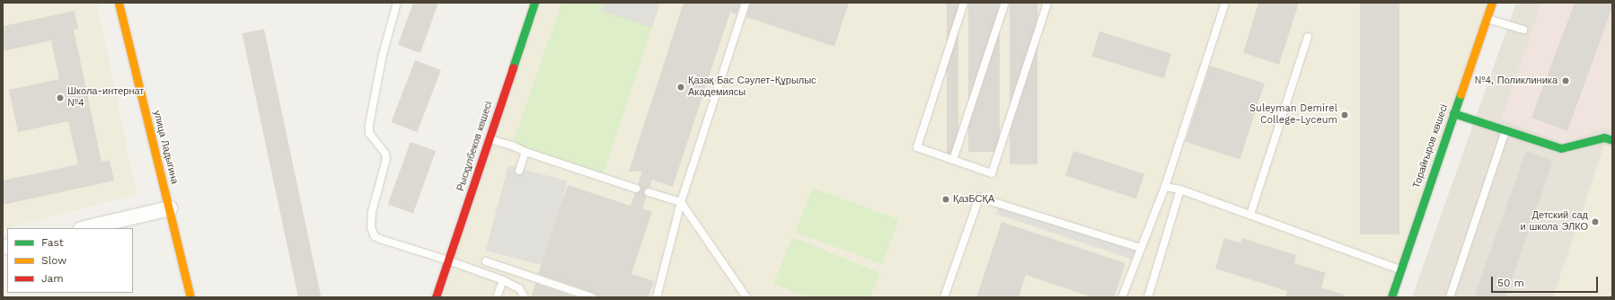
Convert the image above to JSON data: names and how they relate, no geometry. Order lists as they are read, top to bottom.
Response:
{
  "streets": {
    "street": ["Рысқұлбеков көшесі", "Торайғыров көшесі", "улица Ладыгина"]
  },
  "places": [
    "№4, Поликлиника",
    "Қазақ Бас Сәулет-Құрылыс Академиясы",
    "Школа-интернат №4",
    "Suleyman Demirel College-Lyceum",
    "ҚазБСҚА",
    "Детский сад и школа ЭЛКО"
  ],
  "legend": ["Fast", "Slow", "Jam"],
  "scale_bar": "50 m"
}
